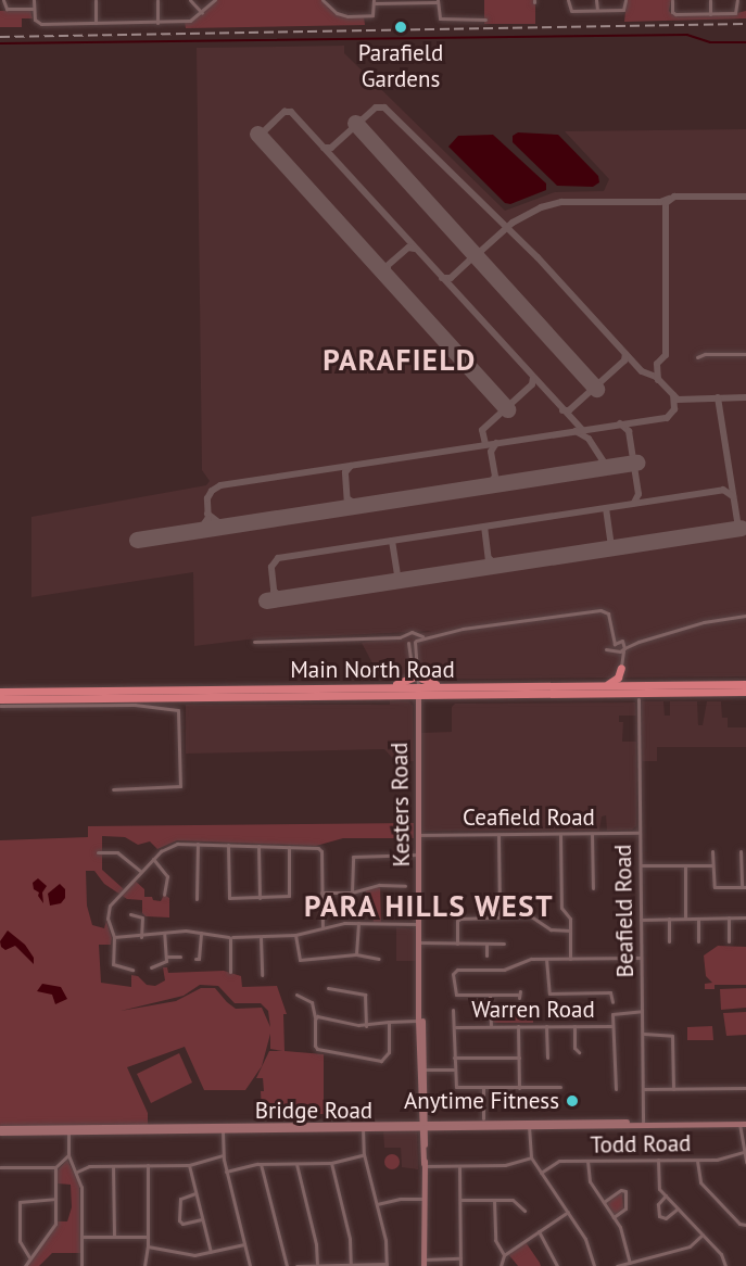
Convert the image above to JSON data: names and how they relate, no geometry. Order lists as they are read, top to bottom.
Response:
{
  "streets": {
    "highway": ["Main North Road"],
    "main road": ["Kesters Road", "Bridge Road"],
    "street": [
      "Ceafield Road",
      "Beafield Road",
      "Warren Road",
      "Todd Road"
    ]
  },
  "crossings": [
    ["Main North Road", "Kesters Road"],
    ["Kesters Road", "Ceafield Road"],
    ["Kesters Road", "Bridge Road"],
    ["Ceafield Road", "Beafield Road"],
    ["Beafield Road", "Bridge Road"]
  ],
  "districts": ["PARAFIELD", "PARA HILLS WEST"],
  "places": ["Parafield Gardens", "Anytime Fitness"]
}
